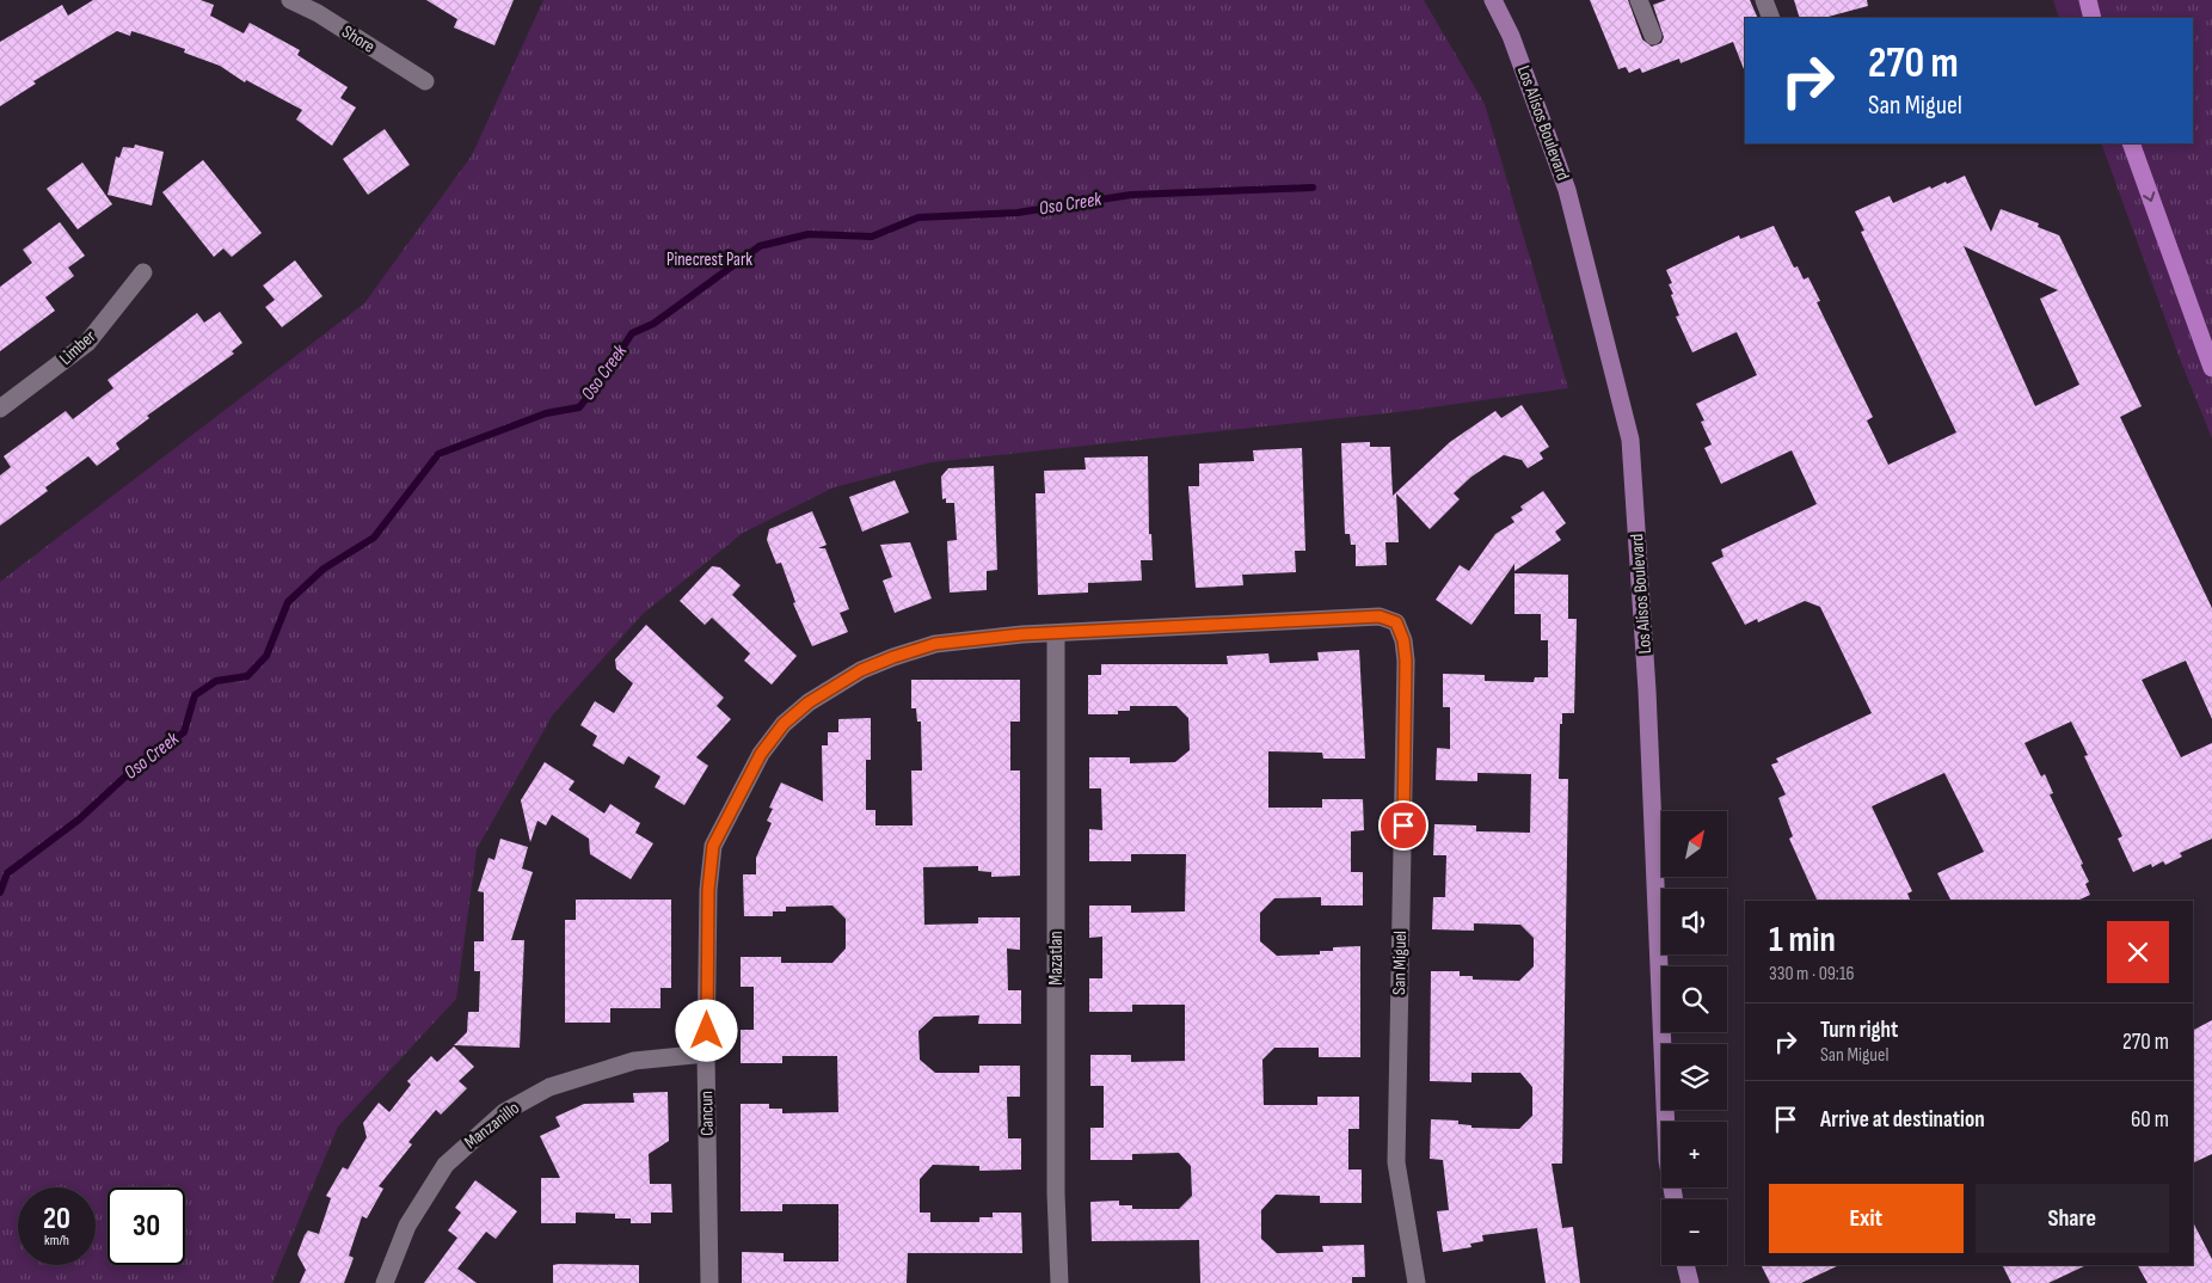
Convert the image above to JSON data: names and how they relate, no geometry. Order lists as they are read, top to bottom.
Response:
{
  "streets": {
    "main road": ["Los Alisos Boulevard"],
    "street": [
      "Shore",
      "Limber",
      "Mazatlan",
      "San Miguel",
      "Cancun",
      "Manzanillo"
    ]
  },
  "crossings": [
    ["Mazatlan", "Cancun"],
    ["San Miguel", "Cancun"],
    ["Cancun", "Manzanillo"]
  ],
  "water": ["Oso Creek"],
  "parks": ["Pinecrest Park"],
  "north": "top right",
  "page": {
    "turn": ["270 m", "San Miguel"],
    "map_buttons": ["+", "−"],
    "heading": ["1 min", "330 m · 09:16"],
    "list": [
      {
        "name": "Turn right",
        "note": "San Miguel",
        "value": "270 m"
      },
      {
        "name": "Arrive at destination",
        "value": "60 m"
      }
    ],
    "buttons": ["Exit", "Share"],
    "speed": "20 km/h",
    "limit": "30"
  }
}
